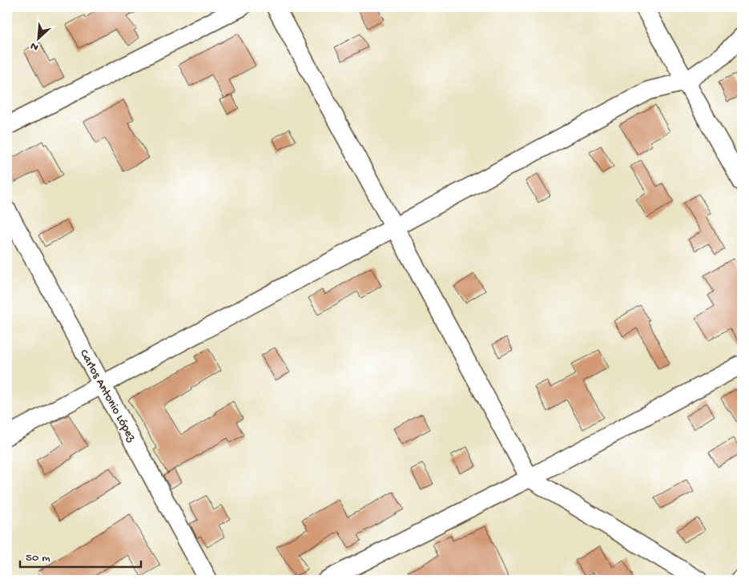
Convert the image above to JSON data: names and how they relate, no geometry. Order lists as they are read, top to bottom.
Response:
{
  "streets": {
    "street": ["Carlos Antonio López"]
  },
  "scale_bar": "50 m",
  "north": "bottom left"
}
